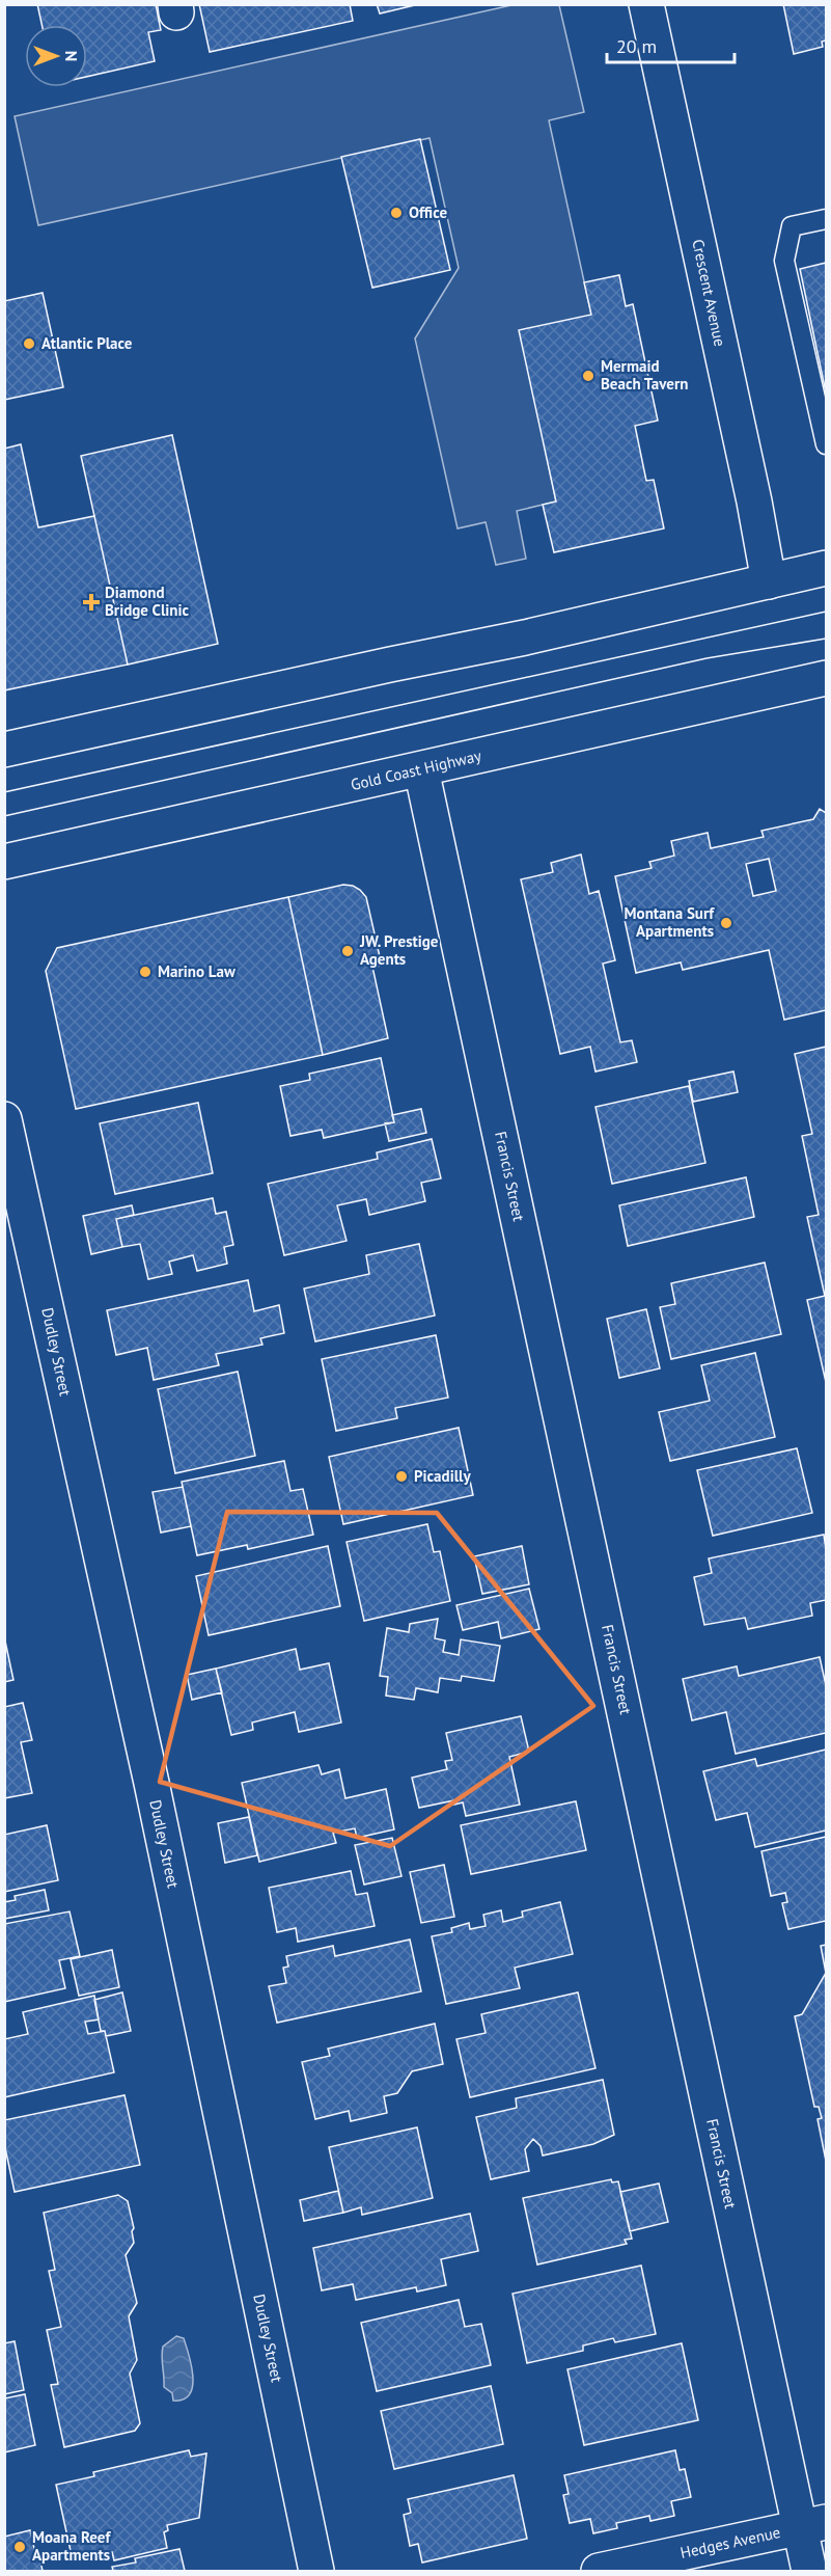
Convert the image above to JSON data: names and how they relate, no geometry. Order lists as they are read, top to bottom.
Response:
{
  "streets": {
    "main road": [
      "Crescent Avenue",
      "Gold Coast Highway",
      "Francis Street",
      "Dudley Street",
      "Hedges Avenue"
    ]
  },
  "crossings": [
    ["Gold Coast Highway", "Francis Street"],
    ["Francis Street", "Hedges Avenue"]
  ],
  "places": {
    "other": [
      "Office",
      "Atlantic Place",
      "Mermaid Beach Tavern",
      "Montana Surf Apartments",
      "JW. Prestige Agents",
      "Marino Law",
      "Picadilly",
      "Moana Reef Apartments"
    ],
    "health": ["Diamond Bridge Clinic"]
  },
  "scale_bar": "20 m",
  "north": "right"
}
